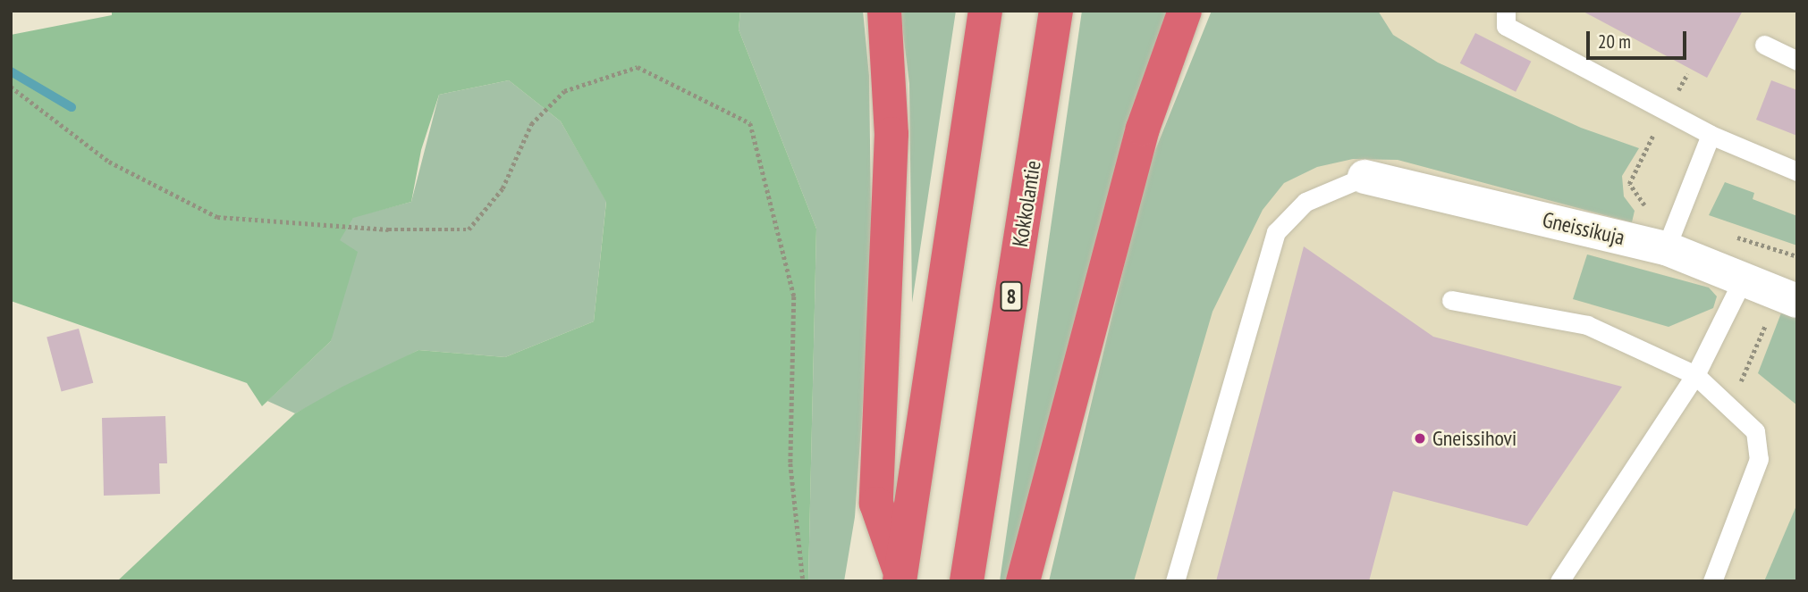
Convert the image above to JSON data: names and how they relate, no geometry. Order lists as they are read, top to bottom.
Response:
{
  "streets": {
    "highway": ["Kokkolantie", "8"],
    "street": ["Gneissikuja"]
  },
  "places": ["Gneissihovi"],
  "scale_bar": "20 m"
}
